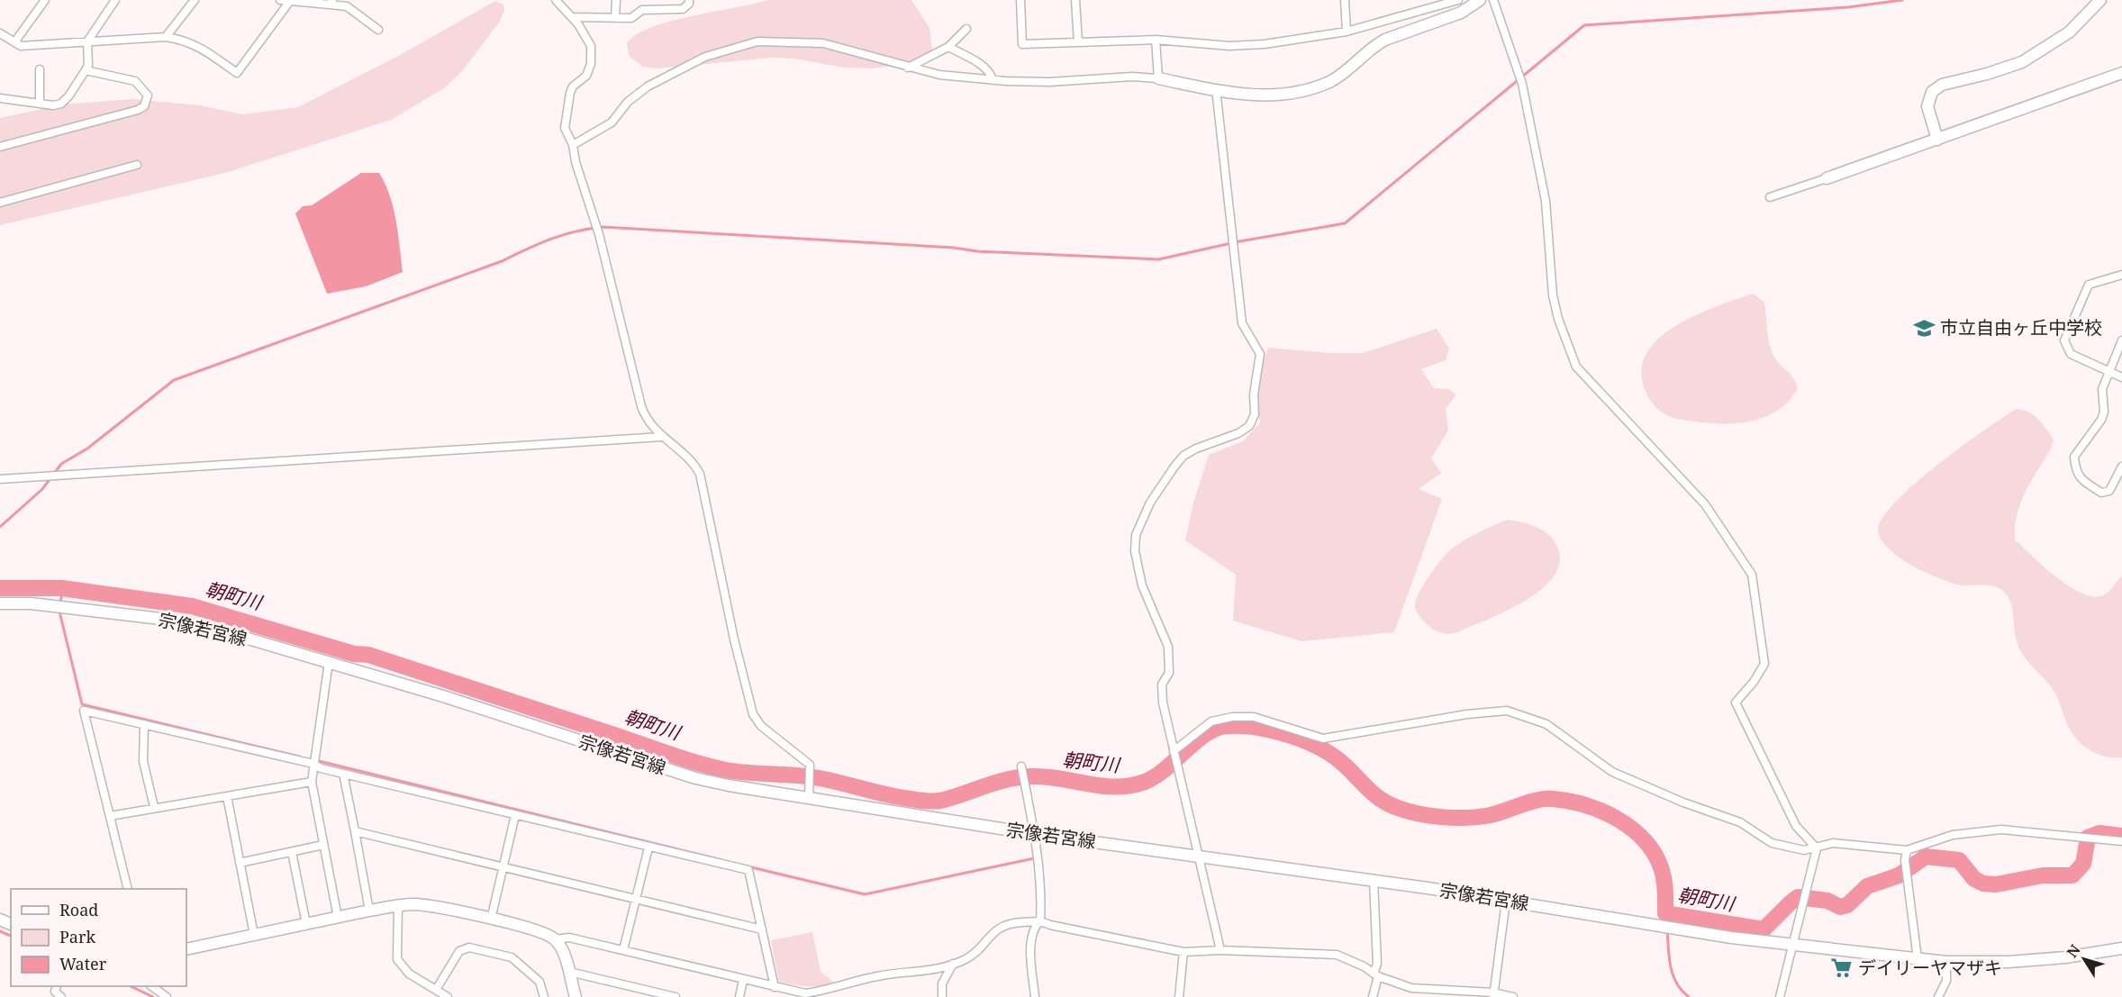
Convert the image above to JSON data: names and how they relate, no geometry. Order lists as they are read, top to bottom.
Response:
{
  "streets": {
    "main road": ["宗像若宮線"]
  },
  "water": ["朝町川"],
  "places": {
    "school or university": ["市立自由ヶ丘中学校"],
    "supermarket": ["デイリーヤマザキ"]
  },
  "legend": ["Road", "Park", "Water"],
  "north": "top left"
}
